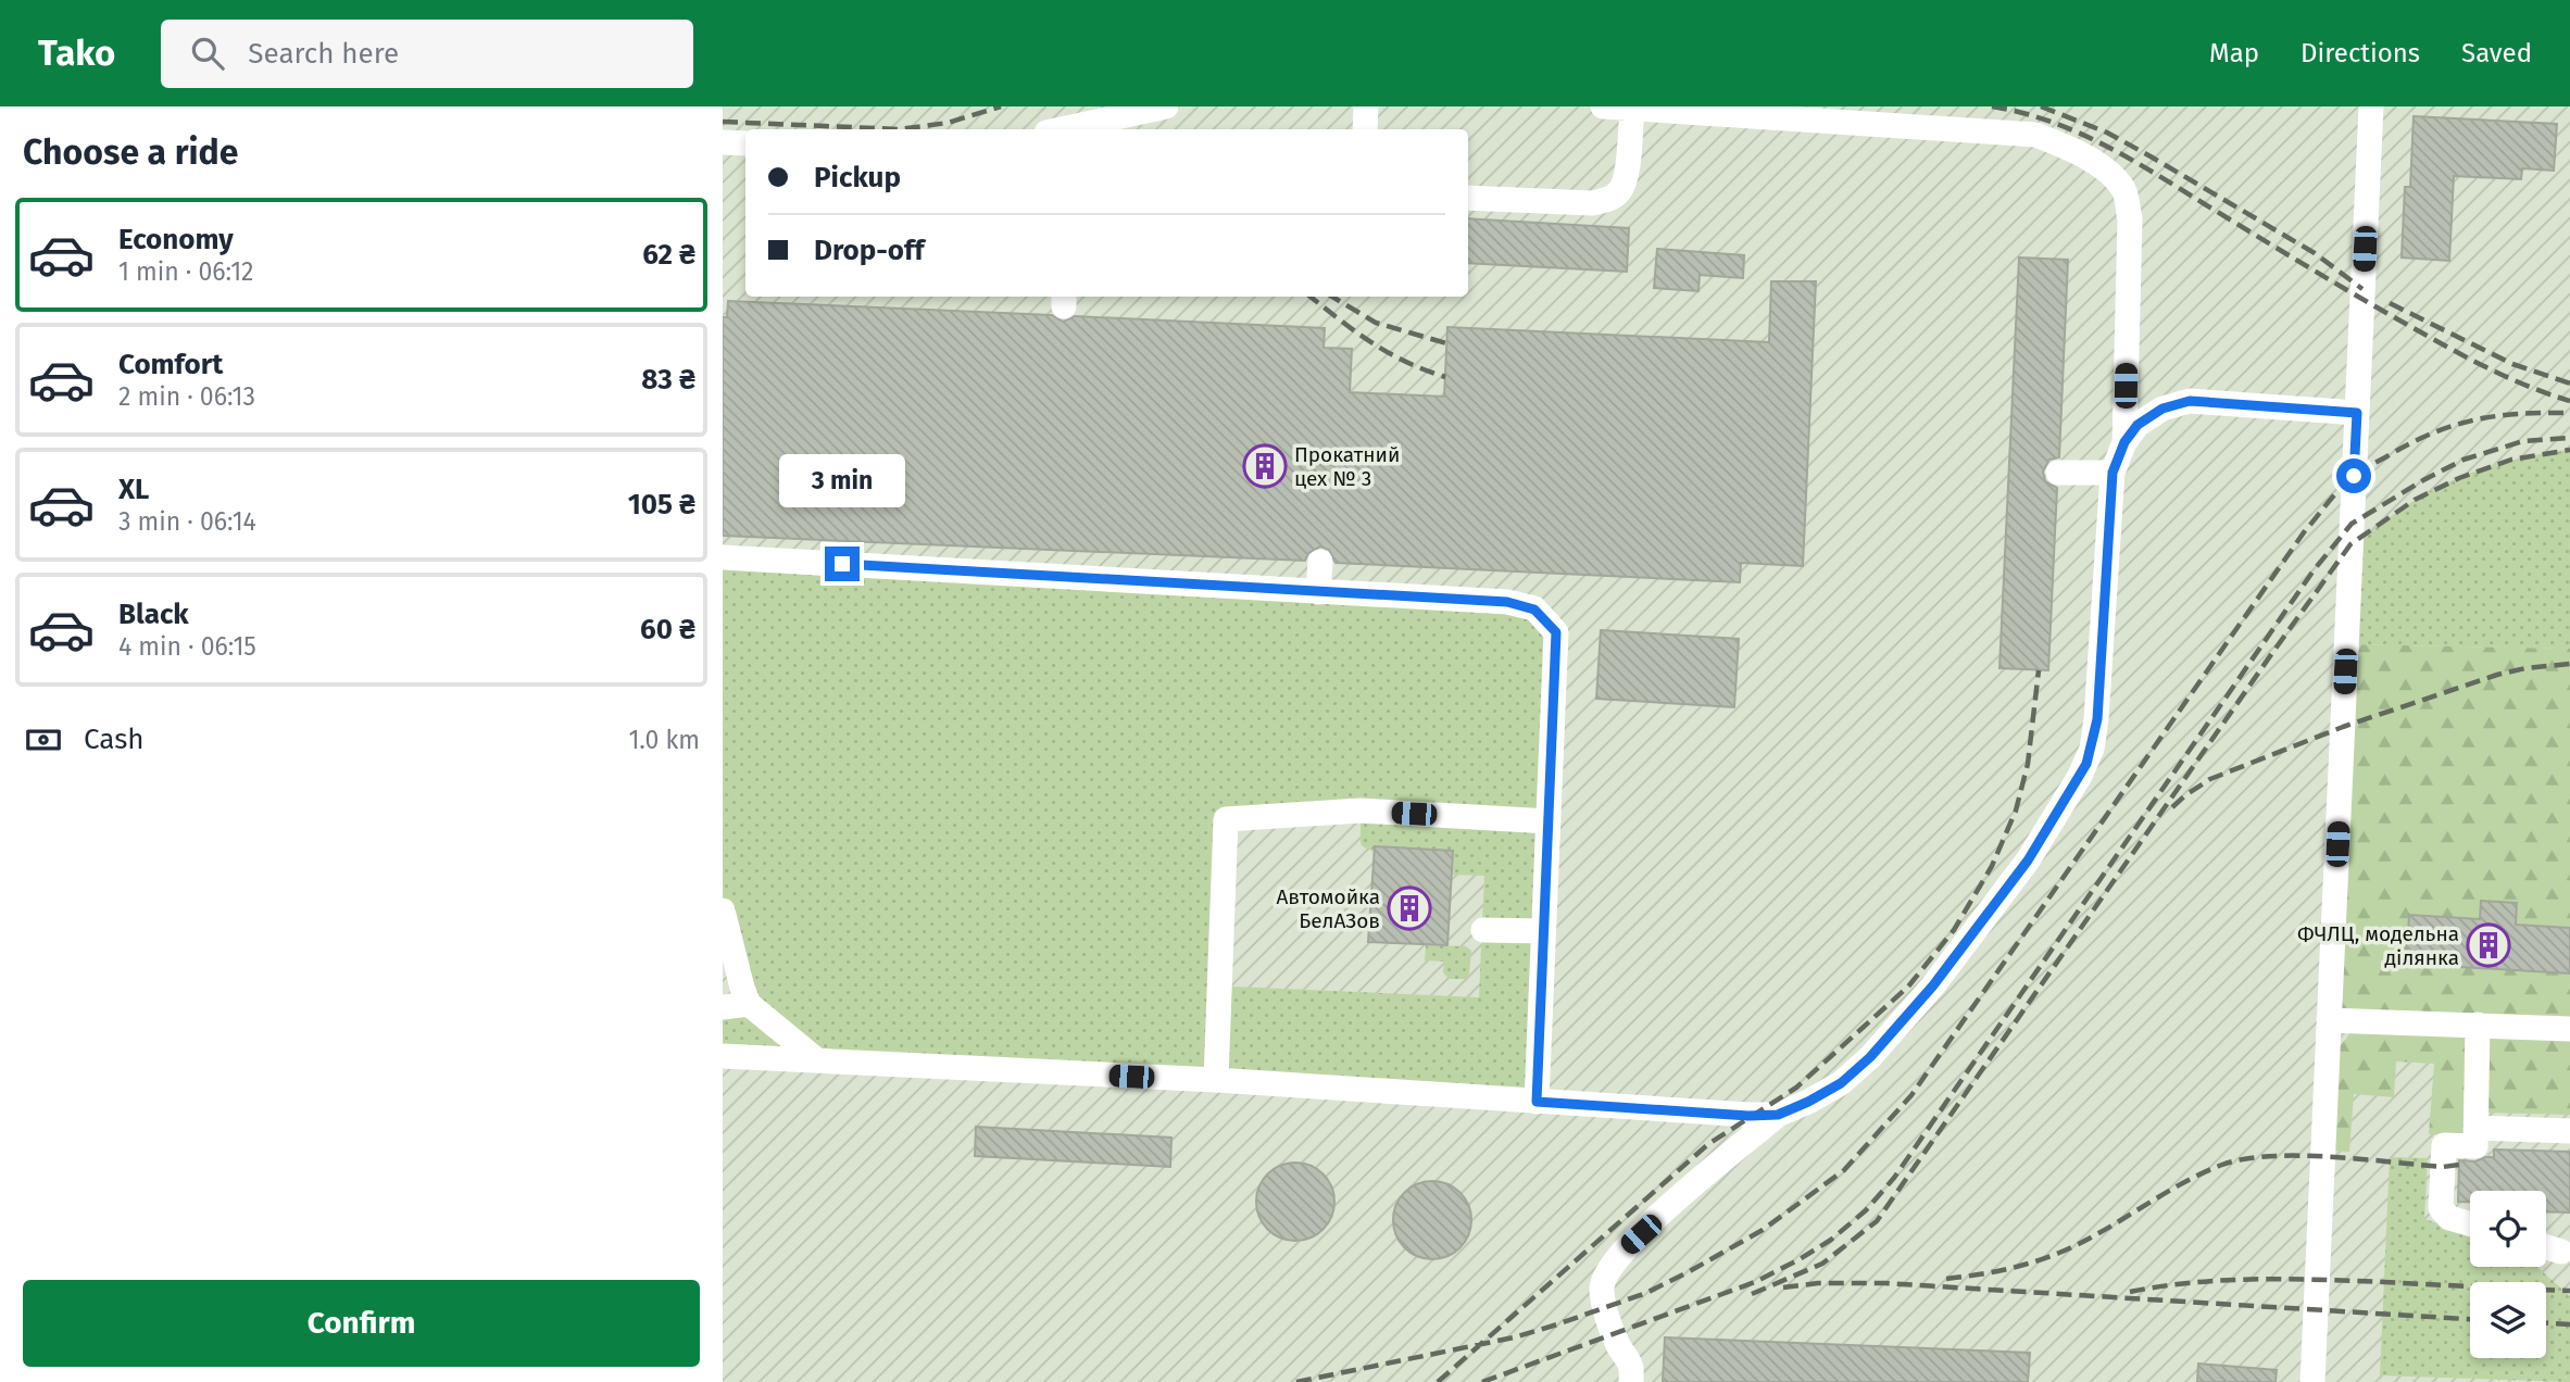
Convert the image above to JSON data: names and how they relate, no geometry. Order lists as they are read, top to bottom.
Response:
{
  "places": {
    "building": ["Прокатний цех № 3", "Автомойка БелАЗов", "ФЧЛЦ, модельна ділянка"]
  },
  "page": {
    "header": "Tako",
    "search": "Search here",
    "nav": ["Map", "Directions", "Saved"],
    "heading": "Choose a ride",
    "banner": ["Pickup", "Drop-off"],
    "list": [
      {
        "name": "Economy",
        "note": "1 min · 06:12",
        "value": "62 ₴"
      },
      {
        "name": "Comfort",
        "note": "2 min · 06:13",
        "value": "83 ₴"
      },
      {
        "name": "XL",
        "note": "3 min · 06:14",
        "value": "105 ₴"
      },
      {
        "name": "Black",
        "note": "4 min · 06:15",
        "value": "60 ₴"
      }
    ],
    "bubble": "3 min",
    "pay": ["Cash", "1.0 km"],
    "buttons": "Confirm"
  }
}
